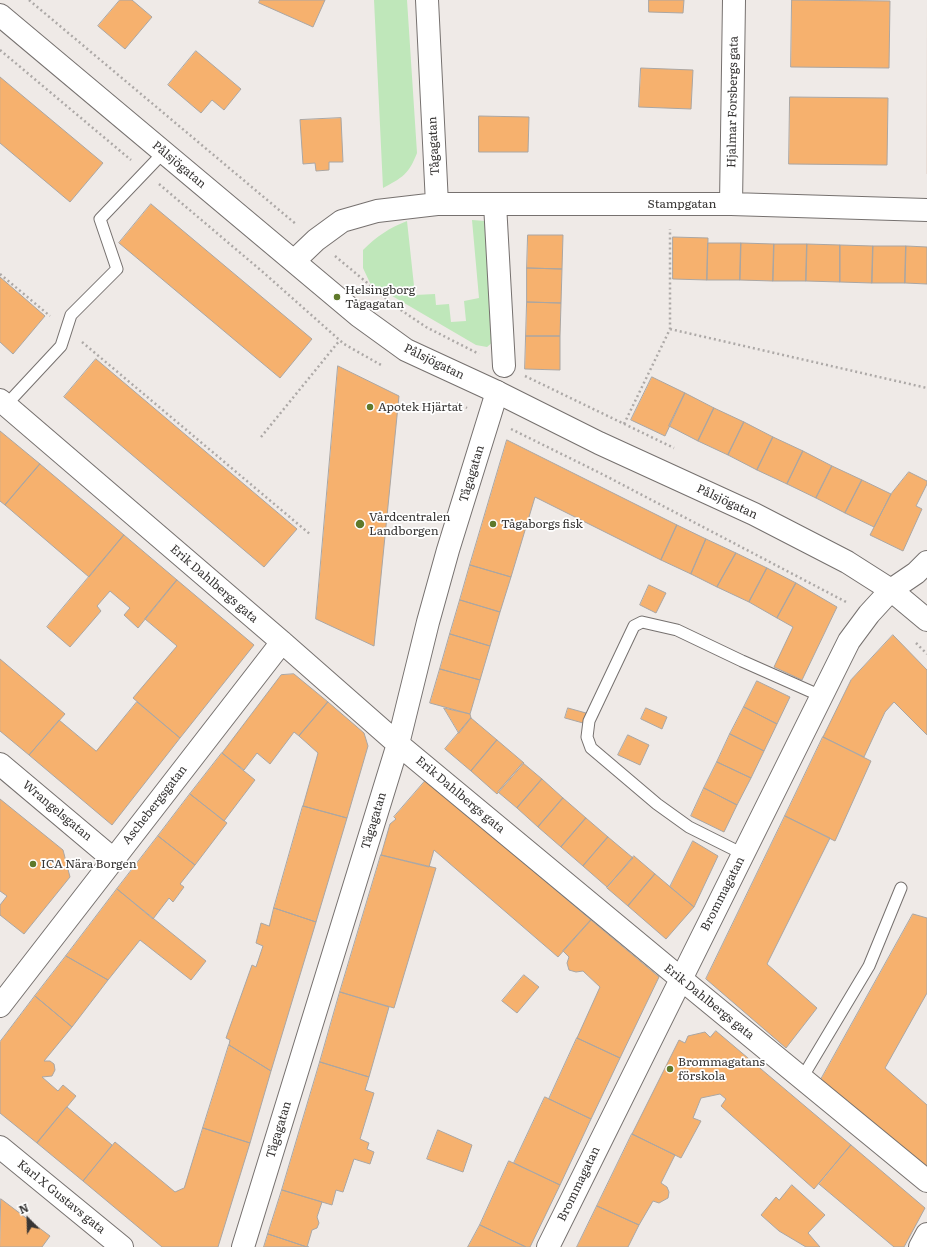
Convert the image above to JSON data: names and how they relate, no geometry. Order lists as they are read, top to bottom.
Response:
{
  "streets": {
    "street": [
      "Hjalmar Forsbergs gata",
      "Tågagatan",
      "Pålsjögatan",
      "Stampgatan",
      "Erik Dahlbergs gata",
      "Aschebergsgatan",
      "Wrangelsgatan",
      "Brommagatan",
      "Karl X Gustavs gata"
    ]
  },
  "crossings": [
    ["Hjalmar Forsbergs gata", "Stampgatan"],
    ["Tågagatan", "Pålsjögatan"],
    ["Tågagatan", "Stampgatan"],
    ["Tågagatan", "Erik Dahlbergs gata"],
    ["Pålsjögatan", "Brommagatan"],
    ["Erik Dahlbergs gata", "Aschebergsgatan"],
    ["Erik Dahlbergs gata", "Brommagatan"],
    ["Aschebergsgatan", "Wrangelsgatan"]
  ],
  "places": [
    "Helsingborg Tågagatan",
    "Apotek Hjärtat",
    "Vårdcentralen Landborgen",
    "Tågaborgs fisk",
    "ICA Nära Borgen",
    "Brommagatans förskola"
  ],
  "north": "top left"
}
